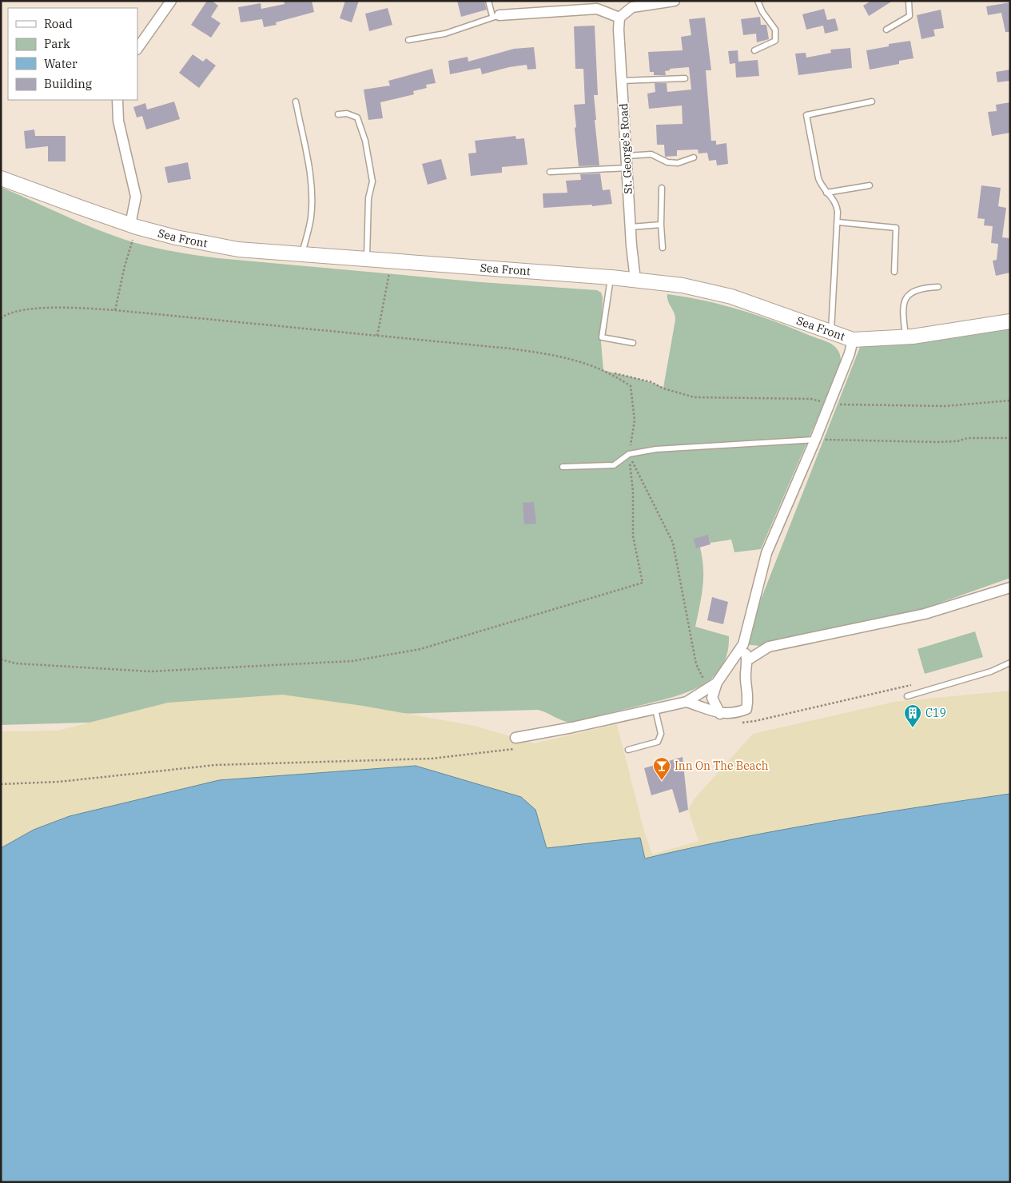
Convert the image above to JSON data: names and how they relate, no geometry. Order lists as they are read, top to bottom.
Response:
{
  "streets": {
    "street": ["St. George's Road", "Sea Front"]
  },
  "crossings": [
    ["St. George's Road", "Sea Front"]
  ],
  "places": {
    "building": ["C19"],
    "bar": ["Inn On The Beach"]
  },
  "legend": [
    "Road",
    "Park",
    "Water",
    "Building"
  ]
}
